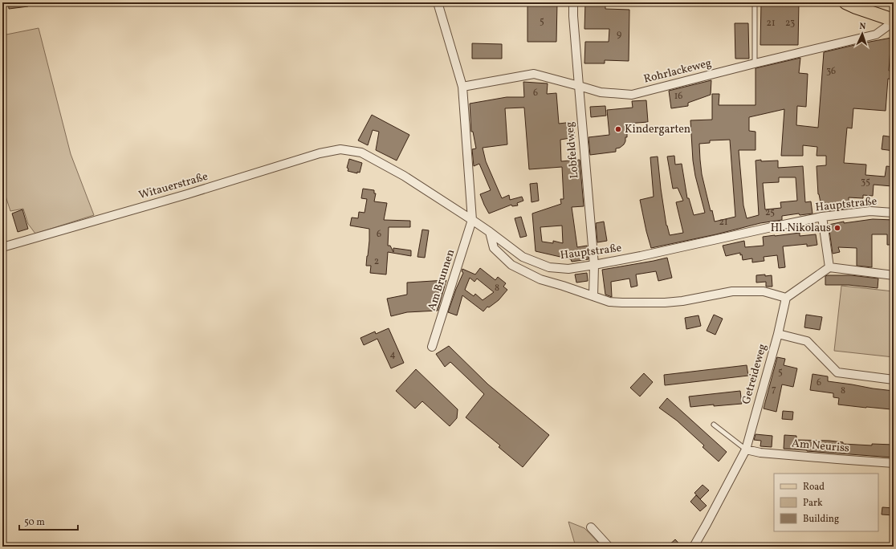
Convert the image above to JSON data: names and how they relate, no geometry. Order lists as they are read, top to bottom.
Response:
{
  "streets": {
    "street": [
      "Rohrlackeweg",
      "Lobfeldweg",
      "Witauerstraße",
      "Hauptstraße",
      "Am Brunnen",
      "Getreideweg",
      "Am Neuriss"
    ]
  },
  "crossings": [
    ["Rohrlackeweg", "Lobfeldweg"],
    ["Lobfeldweg", "Hauptstraße"],
    ["Witauerstraße", "Hauptstraße"],
    ["Hauptstraße", "Am Brunnen"],
    ["Getreideweg", "Am Neuriss"]
  ],
  "places": ["Kindergarten", "Hl. Nikolaus"],
  "house_numbers": [
    "5",
    "21",
    "23",
    "9",
    "36",
    "6",
    "16",
    "35",
    "25",
    "21",
    "6",
    "2",
    "8",
    "4",
    "5",
    "6",
    "7",
    "8"
  ],
  "legend": ["Road", "Park", "Building"],
  "scale_bar": "50 m",
  "north": "top"
}
